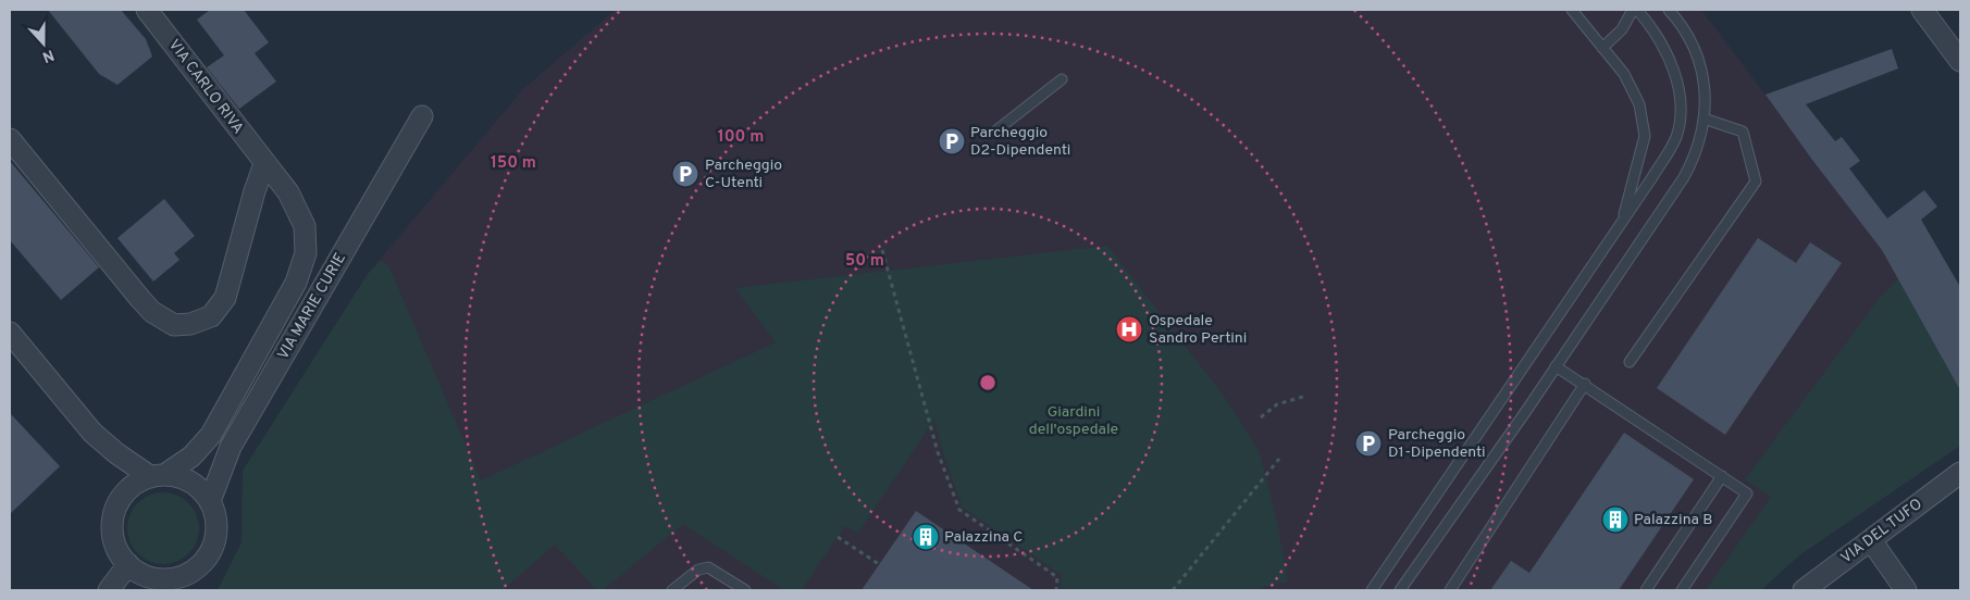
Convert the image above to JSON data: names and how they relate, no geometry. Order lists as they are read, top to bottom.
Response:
{
  "streets": {
    "street": ["VIA CARLO RIVA", "VIA MARIE CURIE", "VIA DEL TUFO"]
  },
  "crossings": [
    ["VIA CARLO RIVA", "VIA MARIE CURIE"]
  ],
  "parks": ["Giardini dell'ospedale"],
  "places": {
    "parking": ["Parcheggio D2-Dipendenti", "Parcheggio C-Utenti", "Parcheggio D1-Dipendenti"],
    "hospital": ["Ospedale Sandro Pertini"],
    "building": ["Palazzina B", "Palazzina C"]
  },
  "north": "bottom",
  "rings": ["100 m", "150 m", "50 m"]
}
